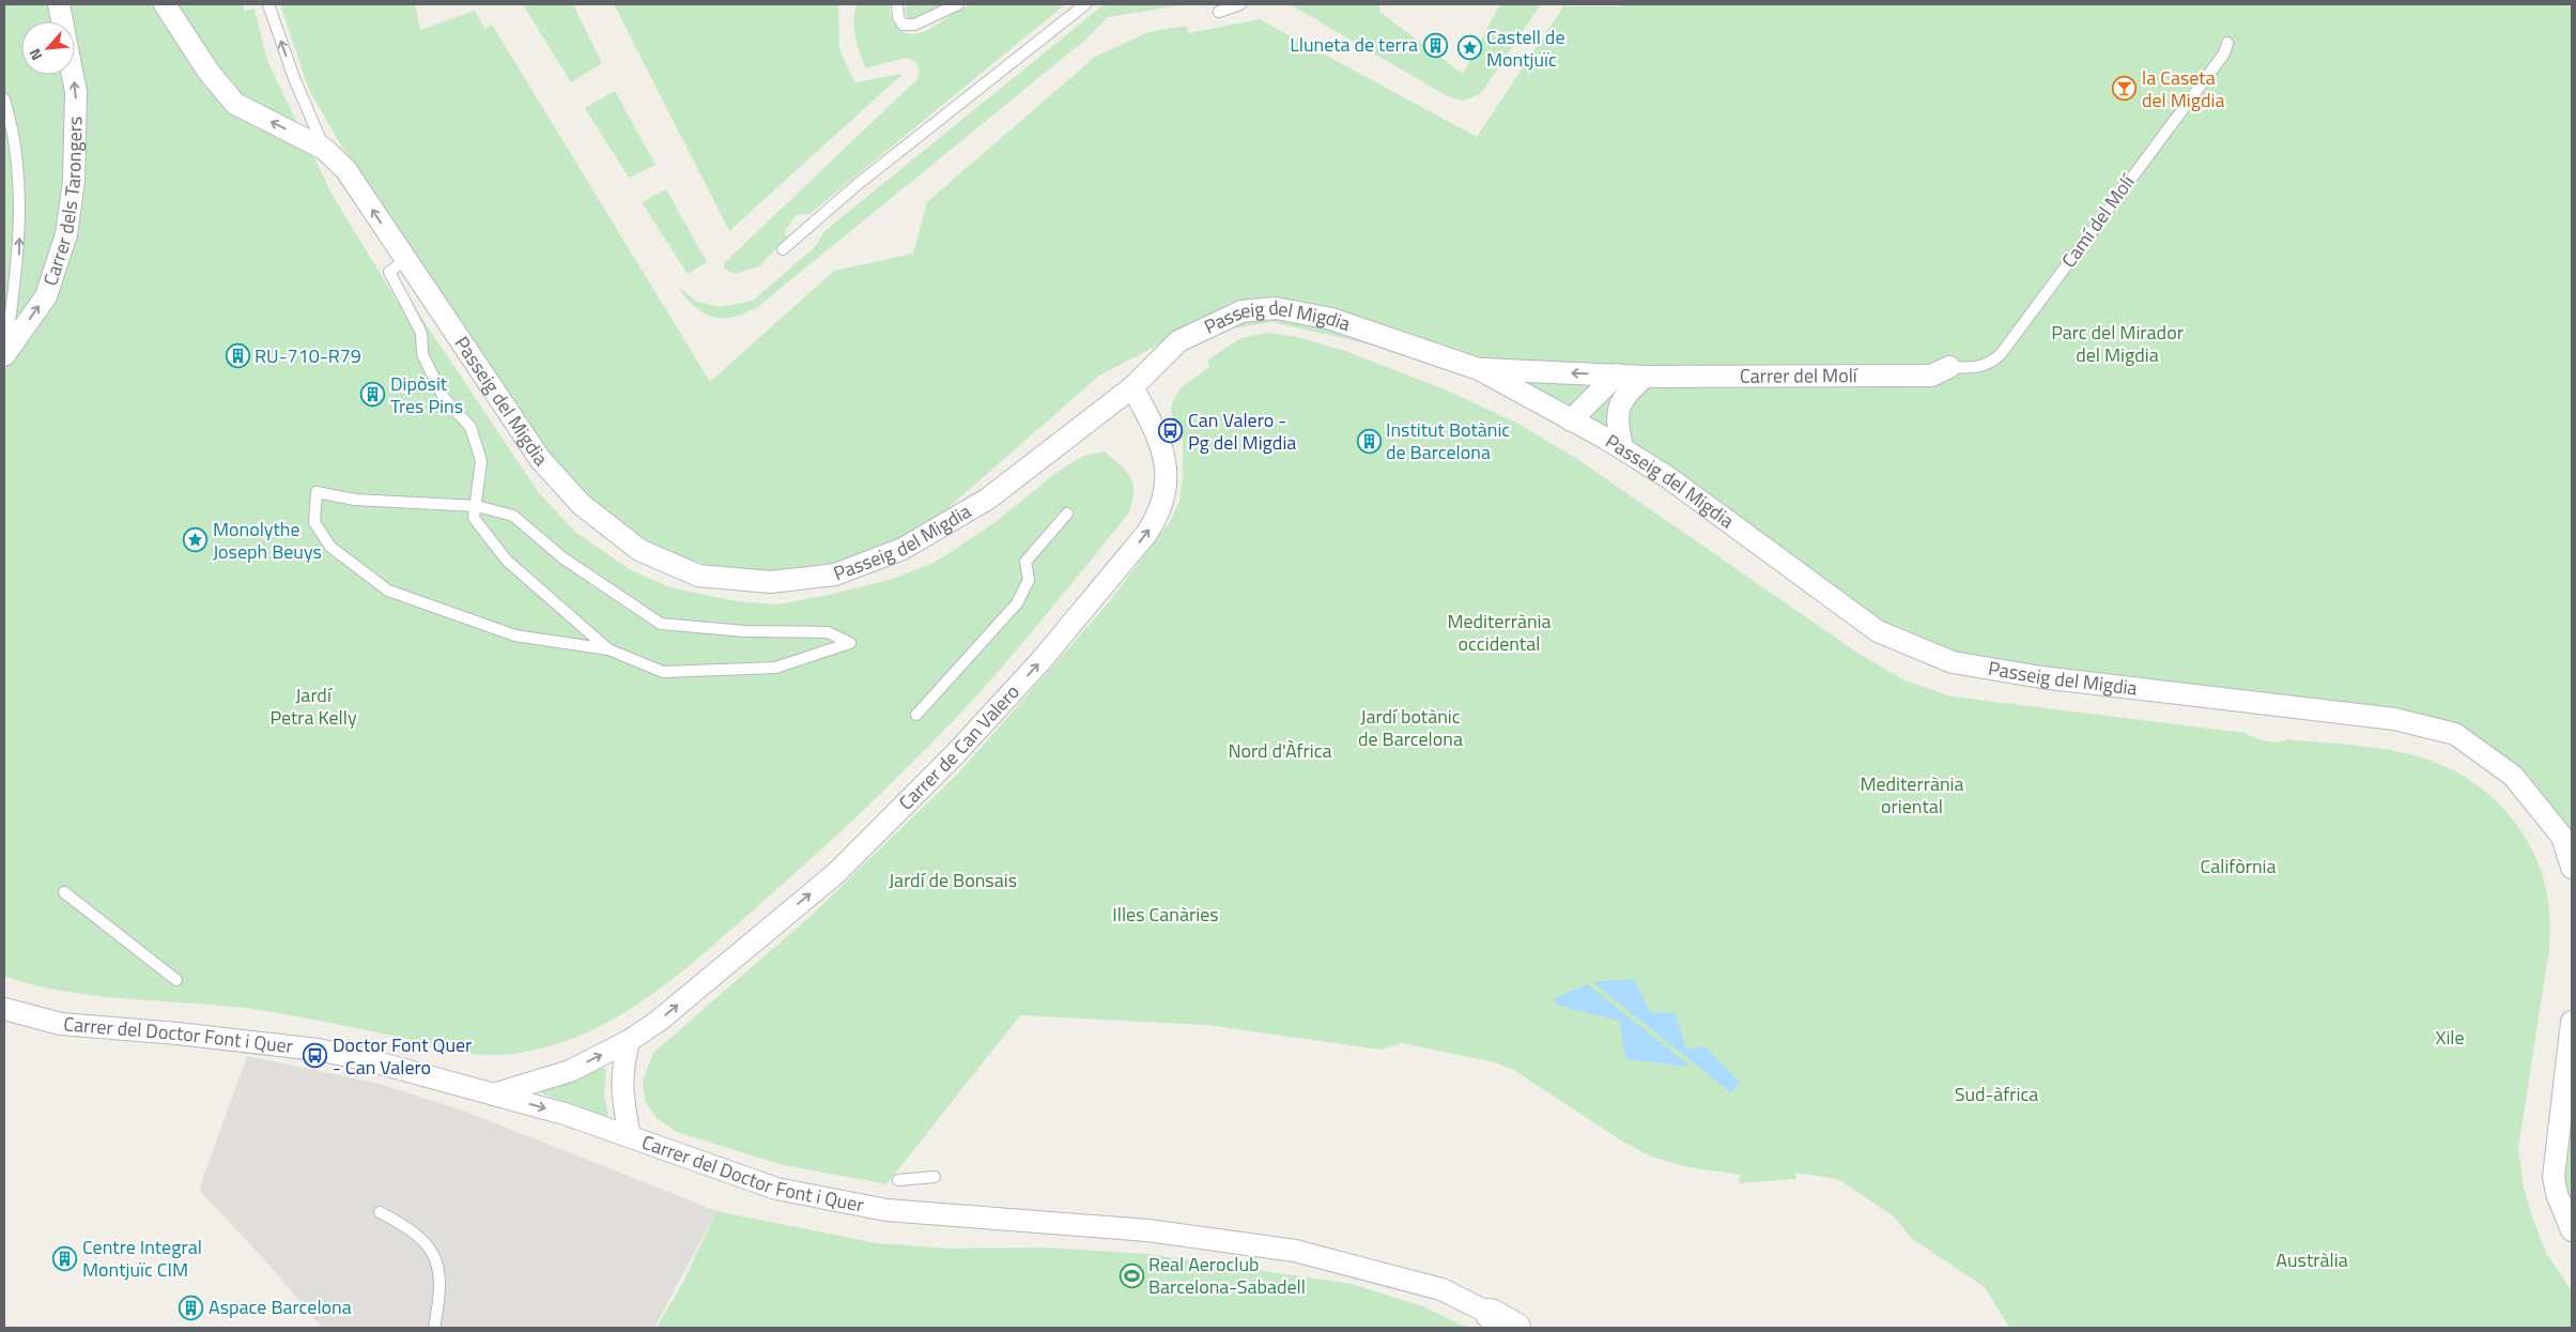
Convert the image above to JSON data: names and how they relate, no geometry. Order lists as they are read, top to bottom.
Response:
{
  "streets": {
    "street": [
      "Carrer dels Tarongers",
      "Passeig del Migdia",
      "Carrer del Molí",
      "Carrer de Can Valero",
      "Carrer del Doctor Font i Quer"
    ],
    "lane": ["Camí del Molí"]
  },
  "crossings": [
    ["Camí del Molí", "Carrer del Molí"],
    ["Passeig del Migdia", "Carrer del Molí"],
    ["Passeig del Migdia", "Carrer de Can Valero"],
    ["Carrer de Can Valero", "Carrer del Doctor Font i Quer"]
  ],
  "one_way": ["Carrer dels Tarongers", "Carrer de Can Valero"],
  "parks": [
    "Parc del Mirador del Migdia",
    "Mediterrània occidental",
    "Jardí Petra Kelly",
    "Jardí botànic de Barcelona",
    "Nord d'Àfrica",
    "Mediterrània oriental",
    "Califòrnia",
    "Jardí de Bonsais",
    "Illes Canàries",
    "Xile",
    "Sud-àfrica",
    "Austràlia"
  ],
  "places": {
    "building": [
      "Lluneta de terra",
      "RU-710-R79",
      "Dipòsit Tres Pins",
      "Institut Botànic de Barcelona",
      "Centre Integral Montjuïc CIM",
      "Aspace Barcelona"
    ],
    "place": ["Castell de Montjuïc", "Monolythe Joseph Beuys"],
    "bar": ["la Caseta del Migdia"],
    "bus stop": ["Can Valero - Pg del Migdia", "Doctor Font Quer - Can Valero"],
    "sports": ["Real Aeroclub Barcelona-Sabadell"]
  },
  "north": "bottom left"
}
